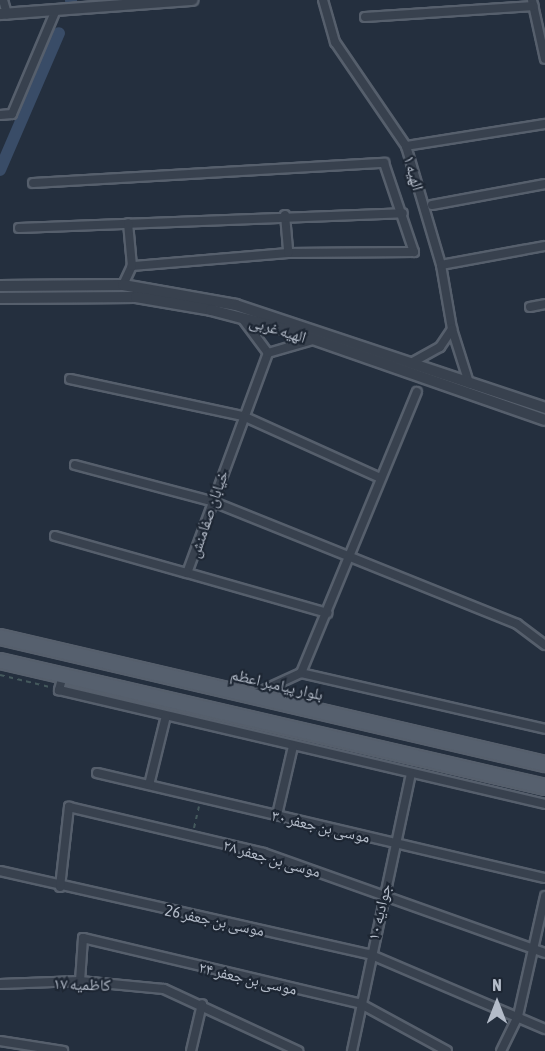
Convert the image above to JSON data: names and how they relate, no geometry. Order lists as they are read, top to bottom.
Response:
{
  "streets": {
    "main road": ["بلوار پیامبر اعظم"],
    "street": [
      "الهیه ۱",
      "الهیه غربی",
      "خیابان صفامنش",
      "موسی بن جعفر ۳۰",
      "موسی بن جعفر ۲۸",
      "جوادیه ۱۰",
      "موسی بن جعفر 26",
      "موسی بن جعفر ۲۴",
      "کاظمیه ۱۷"
    ]
  },
  "crossings": [
    ["الهیه ۱", "الهیه غربی"],
    ["موسی بن جعفر ۳۰", "جوادیه ۱۰"],
    ["موسی بن جعفر ۲۸", "جوادیه ۱۰"],
    ["موسی بن جعفر ۲۸", "موسی بن جعفر 26"],
    ["جوادیه ۱۰", "موسی بن جعفر 26"],
    ["جوادیه ۱۰", "موسی بن جعفر ۲۴"],
    ["موسی بن جعفر ۲۴", "کاظمیه ۱۷"]
  ],
  "north": "top"
}
